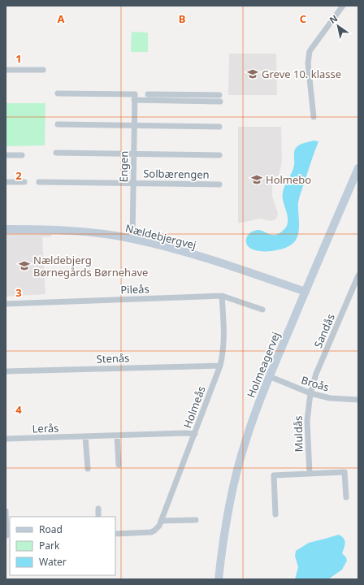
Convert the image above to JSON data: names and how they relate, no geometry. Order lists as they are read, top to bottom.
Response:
{
  "streets": {
    "street": [
      "Engen",
      "Solbærengen",
      "Nældebjergvej",
      "Pileås",
      "Sandås",
      "Stenås",
      "Holmeagervej",
      "Broås",
      "Holmeås",
      "Lerås",
      "Muldås"
    ]
  },
  "crossings": [
    ["Engen", "Solbærengen"],
    ["Engen", "Nældebjergvej"],
    ["Nældebjergvej", "Holmeagervej"],
    ["Pileås", "Holmeås"],
    ["Sandås", "Broås"],
    ["Sandås", "Muldås"],
    ["Stenås", "Holmeås"],
    ["Holmeagervej", "Broås"],
    ["Broås", "Muldås"],
    ["Holmeås", "Lerås"]
  ],
  "places": {
    "school or university": ["Greve 10. klasse", "Holmebo", "Nældebjerg Børnegårds Børnehave"]
  },
  "legend": ["Road", "Park", "Water"],
  "north": "top left",
  "grid": {
    "columns": ["A", "B", "C"],
    "rows": [
      "1",
      "2",
      "3",
      "4"
    ]
  }
}
